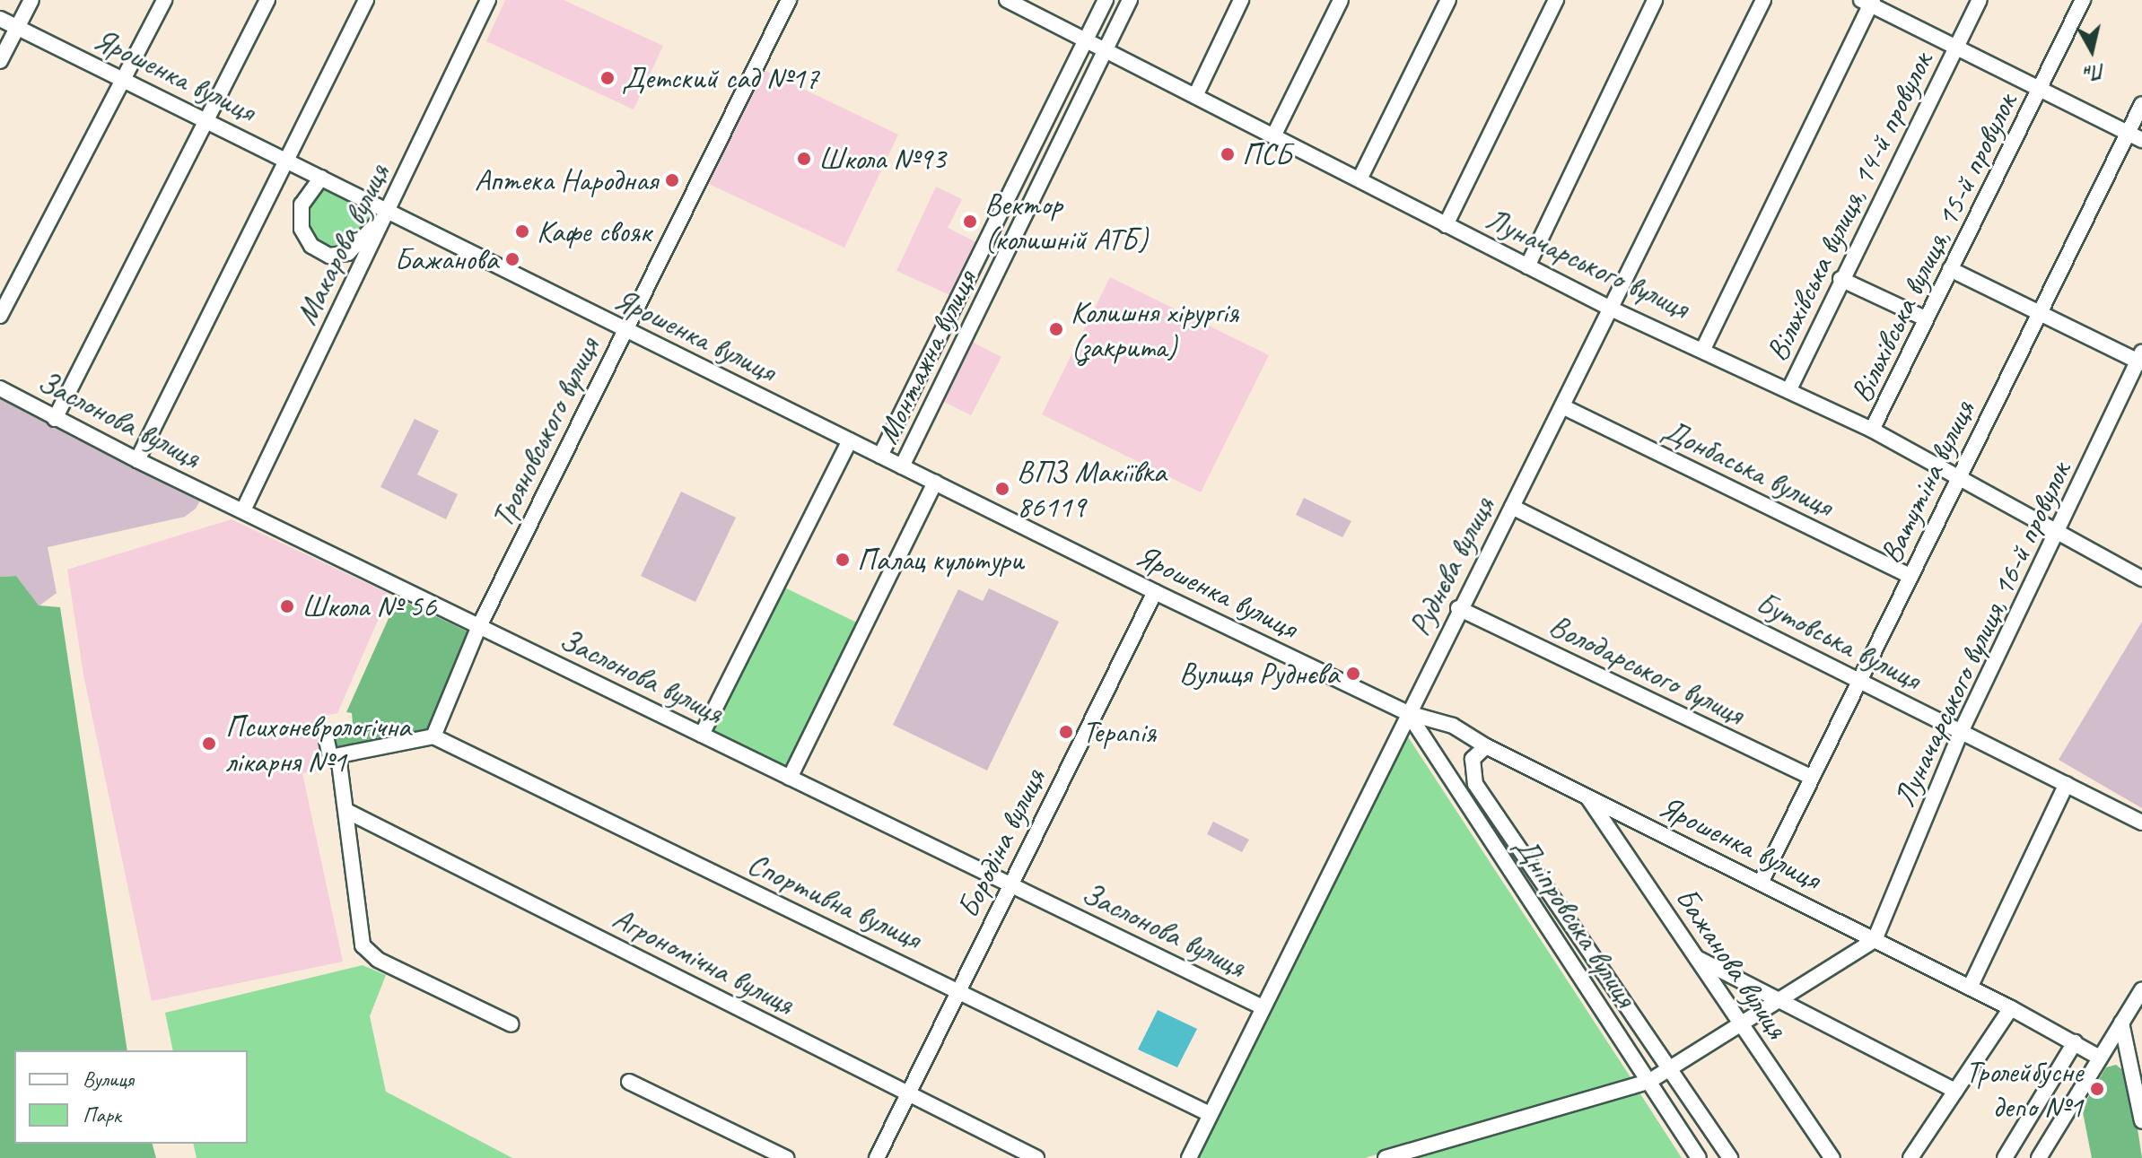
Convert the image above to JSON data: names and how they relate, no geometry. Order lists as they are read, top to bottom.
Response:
{
  "streets": {
    "street": [
      "Ярошенка вулиця",
      "Вільхівська вулиця, 14-й провулок",
      "Макарова вулиця",
      "Вільхівська вулиця, 15-й провулок",
      "Луначарського вулиця",
      "Монтажна вулиця",
      "Заслонова вулиця",
      "Трояновського вулиця",
      "Донбаська вулиця",
      "Ватутіна вулиця",
      "Руднєва вулиця",
      "Луначарського вулиця, 16-й провулок",
      "Бутовська вулиця",
      "Володарського вулиця",
      "Бородіна вулиця",
      "Спортивна вулиця",
      "Дніпровська вулиця",
      "Агрономічна вулиця",
      "Бажанова вулиця"
    ]
  },
  "crossings": [
    ["Ярошенка вулиця", "Макарова вулиця"],
    ["Ярошенка вулиця", "Монтажна вулиця"],
    ["Ярошенка вулиця", "Трояновського вулиця"],
    ["Ярошенка вулиця", "Ватутіна вулиця"],
    ["Ярошенка вулиця", "Руднєва вулиця"],
    ["Ярошенка вулиця", "Луначарського вулиця, 16-й провулок"],
    ["Ярошенка вулиця", "Бородіна вулиця"],
    ["Ярошенка вулиця", "Дніпровська вулиця"],
    ["Ярошенка вулиця", "Бажанова вулиця"],
    ["Вільхівська вулиця, 14-й провулок", "Луначарського вулиця"],
    ["Макарова вулиця", "Заслонова вулиця"],
    ["Вільхівська вулиця, 15-й провулок", "Луначарського вулиця"],
    ["Луначарського вулиця", "Монтажна вулиця"],
    ["Луначарського вулиця", "Ватутіна вулиця"],
    ["Луначарського вулиця", "Руднєва вулиця"],
    ["Луначарського вулиця", "Луначарського вулиця, 16-й провулок"],
    ["Монтажна вулиця", "Заслонова вулиця"],
    ["Заслонова вулиця", "Трояновського вулиця"],
    ["Заслонова вулиця", "Руднєва вулиця"],
    ["Заслонова вулиця", "Бородіна вулиця"],
    ["Трояновського вулиця", "Спортивна вулиця"],
    ["Донбаська вулиця", "Ватутіна вулиця"],
    ["Донбаська вулиця", "Руднєва вулиця"],
    ["Ватутіна вулиця", "Бутовська вулиця"],
    ["Ватутіна вулиця", "Володарського вулиця"],
    ["Руднєва вулиця", "Бутовська вулиця"],
    ["Руднєва вулиця", "Володарського вулиця"],
    ["Руднєва вулиця", "Спортивна вулиця"],
    ["Руднєва вулиця", "Дніпровська вулиця"],
    ["Луначарського вулиця, 16-й провулок", "Бутовська вулиця"],
    ["Бородіна вулиця", "Спортивна вулиця"],
    ["Бородіна вулиця", "Агрономічна вулиця"]
  ],
  "places": [
    "Детский сад №17",
    "ПСБ",
    "Школа №93",
    "Аптека Народная",
    "Вектор (колишній АТБ)",
    "Кафе свояк",
    "Бажанова",
    "Колишня хірургія (закрита)",
    "ВПЗ Макіївка 86119",
    "Палац культури",
    "Школа № 56",
    "Вулиця Руднєва",
    "Терапія",
    "Психоневрологічна лікарня №1",
    "Тролейбусне депо №1"
  ],
  "legend": ["Вулиця", "Парк"],
  "north": "bottom"
}
